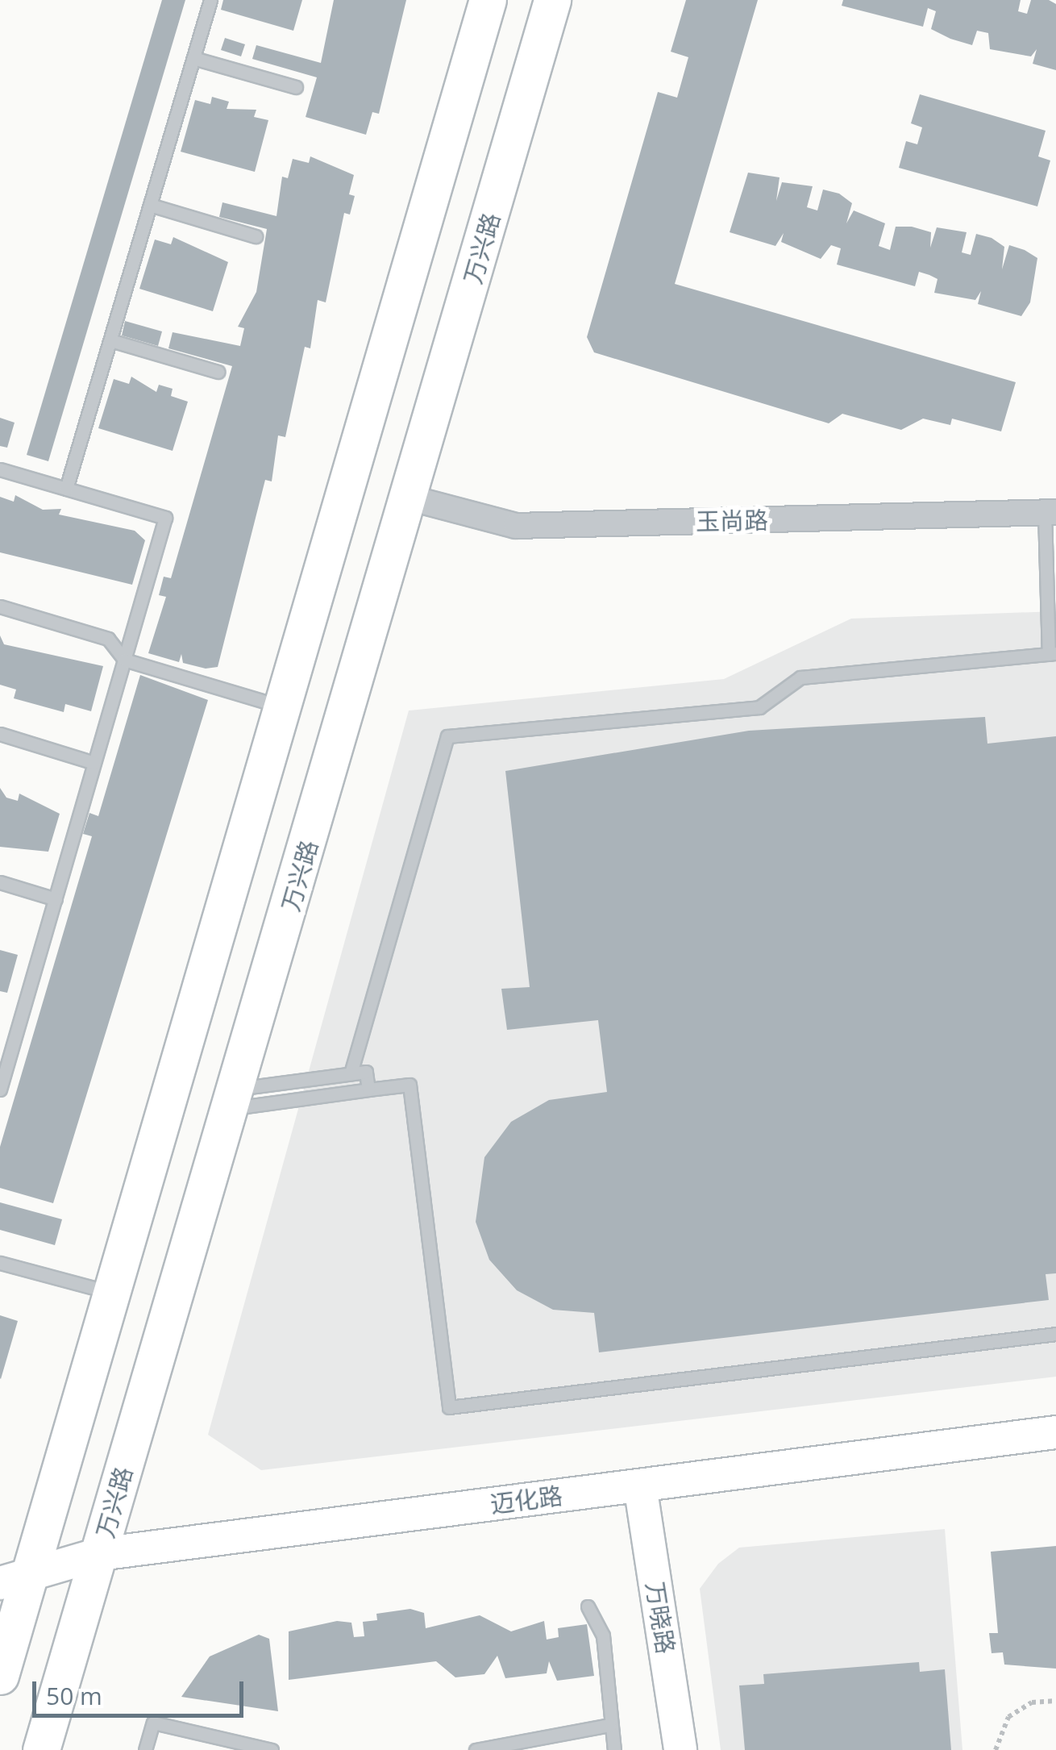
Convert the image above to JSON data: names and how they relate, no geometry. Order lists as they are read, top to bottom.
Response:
{
  "streets": {
    "main road": ["万兴路"],
    "street": ["玉尚路", "迈化路", "万晓路"]
  },
  "crossings": [
    ["万兴路", "玉尚路"],
    ["万兴路", "迈化路"],
    ["迈化路", "万晓路"]
  ],
  "scale_bar": "50 m"
}
